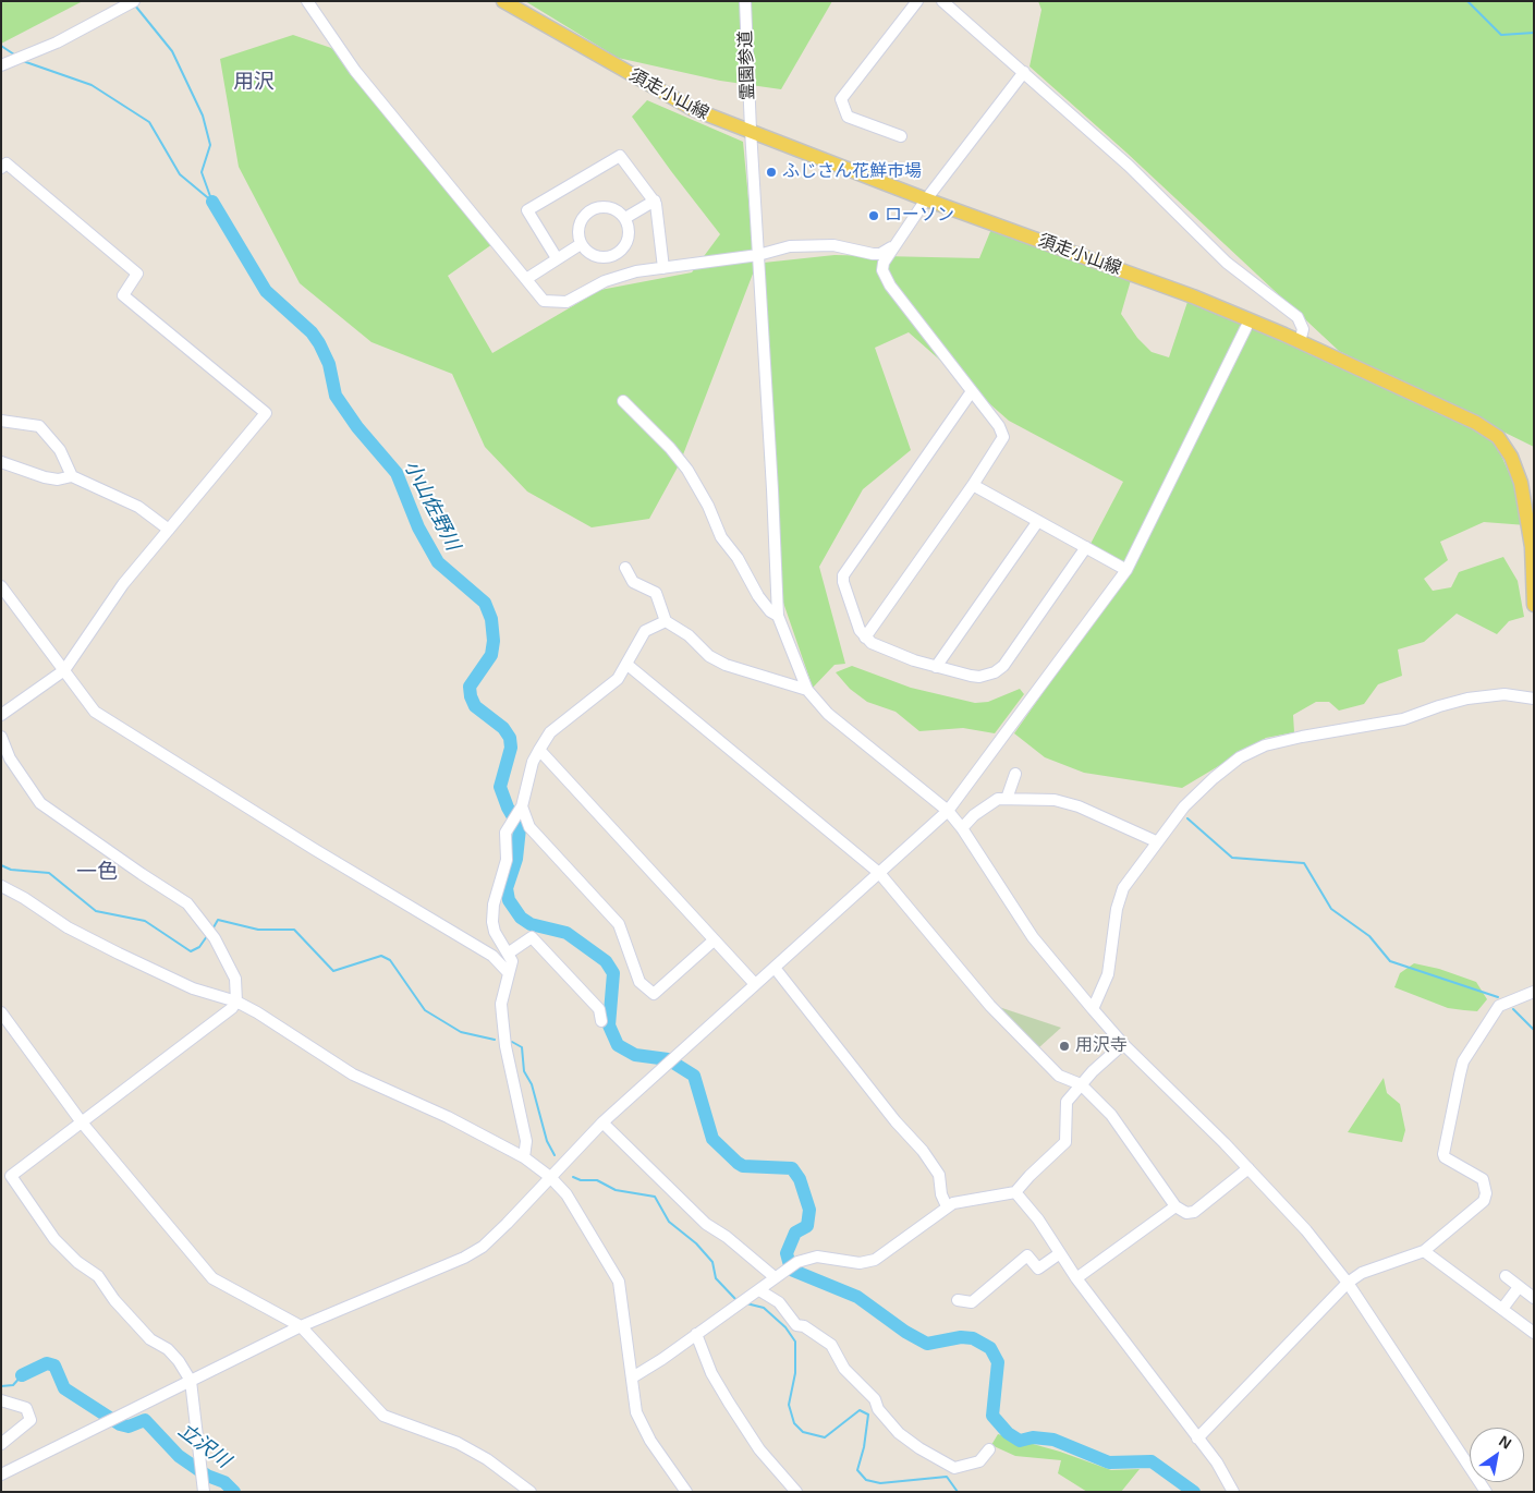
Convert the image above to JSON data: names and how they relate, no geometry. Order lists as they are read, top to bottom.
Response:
{
  "streets": {
    "main road": ["須走小山線"],
    "street": ["霊園参道"]
  },
  "crossings": [
    ["霊園参道", "須走小山線"]
  ],
  "districts": ["用沢", "一色"],
  "water": ["小山佐野川", "立沢川"],
  "places": ["ふじさん花鮮市場", "ローソン", "用沢寺"],
  "north": "top right"
}
